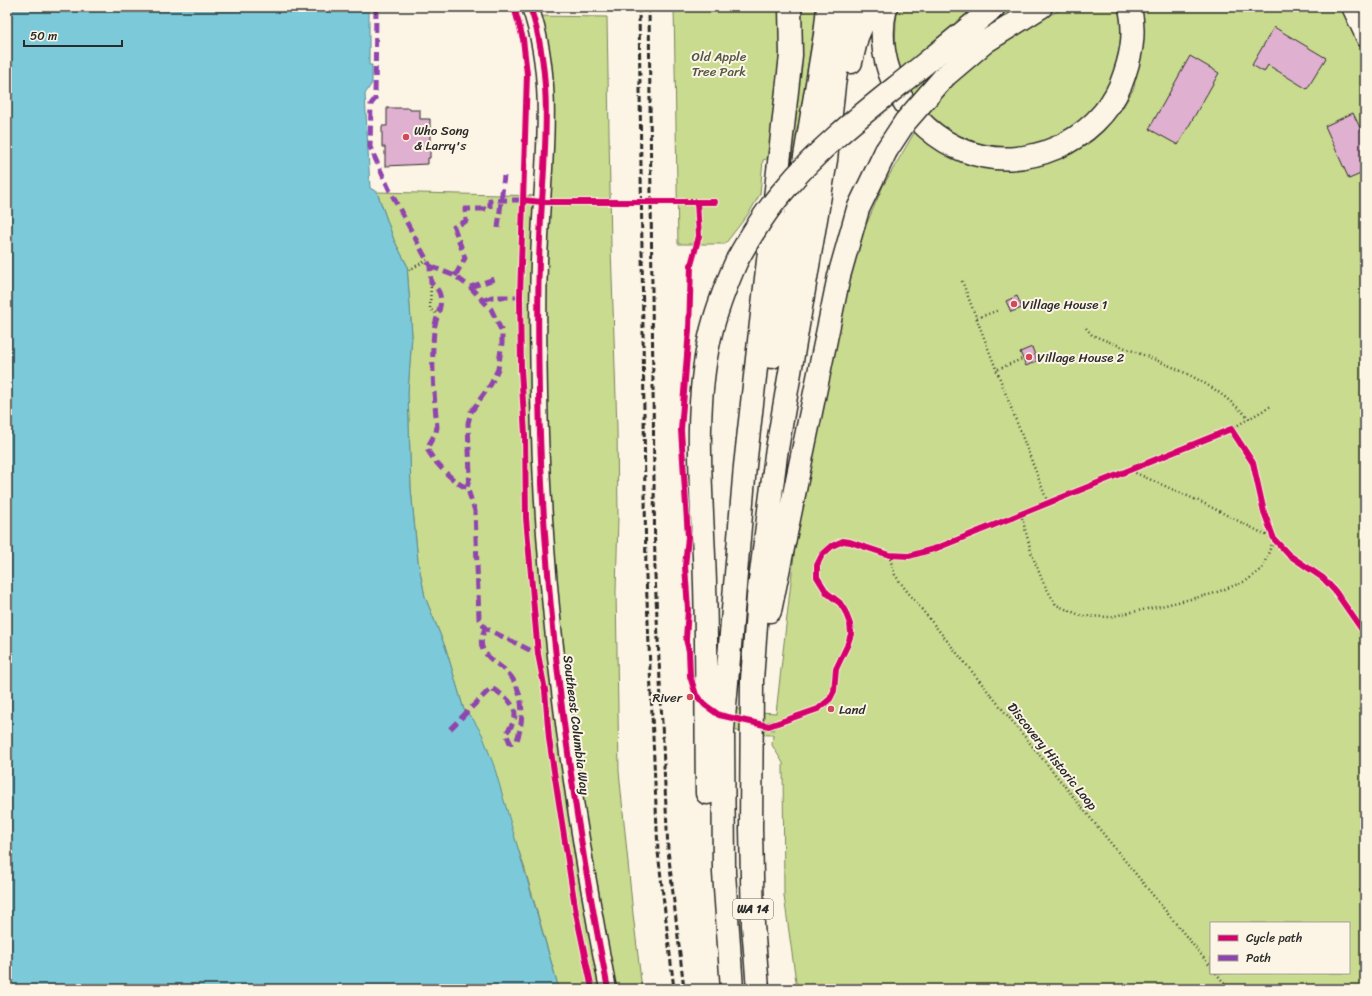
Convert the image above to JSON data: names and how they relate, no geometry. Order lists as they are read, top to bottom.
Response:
{
  "streets": {
    "highway": ["WA 14"],
    "street": ["Southeast Columbia Way"],
    "path": ["Discovery Historic Loop"]
  },
  "parks": ["Old Apple Tree Park"],
  "places": [
    "Who Song & Larry's",
    "Village House 1",
    "Village House 2",
    "River",
    "Land"
  ],
  "legend": ["Cycle path", "Path"],
  "scale_bar": "50 m"
}
